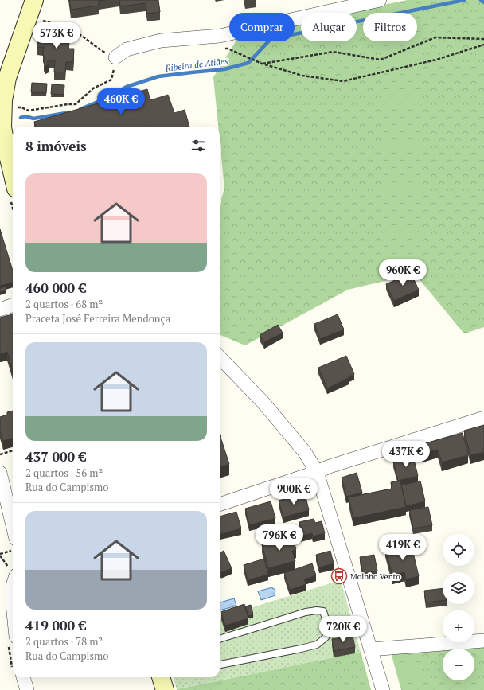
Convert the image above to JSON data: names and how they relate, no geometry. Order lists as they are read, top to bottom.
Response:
{
  "water": ["Ribeira de Atiães"],
  "places": {
    "bus stop": ["Moinho Vento"]
  },
  "page": {
    "chip": ["Comprar", "Alugar", "Filtros"],
    "price": [
      "573K €",
      "460K €",
      "960K €",
      "437K €",
      "900K €",
      "796K €",
      "419K €",
      "720K €"
    ],
    "heading": "8 imóveis",
    "list": [
      {
        "name": "460 000 €",
        "note": "2 quartos · 68 m² · Praceta José Ferreira Mendonça"
      },
      {
        "name": "437 000 €",
        "note": "2 quartos · 56 m² · Rua do Campismo"
      },
      {
        "name": "419 000 €",
        "note": "2 quartos · 78 m² · Rua do Campismo"
      }
    ],
    "map_buttons": ["+", "−"]
  }
}
